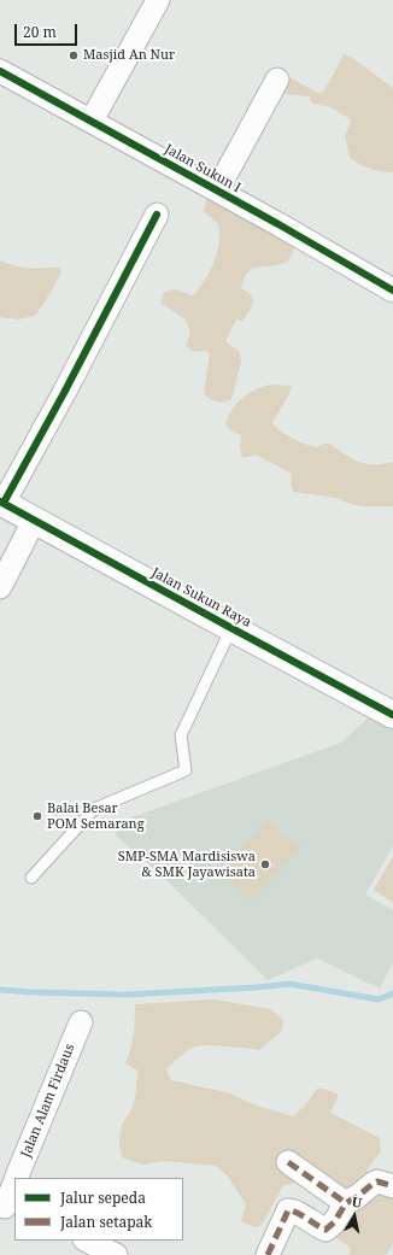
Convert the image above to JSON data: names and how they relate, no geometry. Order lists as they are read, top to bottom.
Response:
{
  "streets": {
    "street": ["Jalan Sukun I", "Jalan Sukun Raya", "Jalan Alam Firdaus"]
  },
  "places": ["Masjid An Nur", "Balai Besar POM Semarang", "SMP-SMA Mardisiswa & SMK Jayawisata"],
  "legend": ["Jalur sepeda", "Jalan setapak"],
  "scale_bar": "20 m",
  "north": "top"
}
